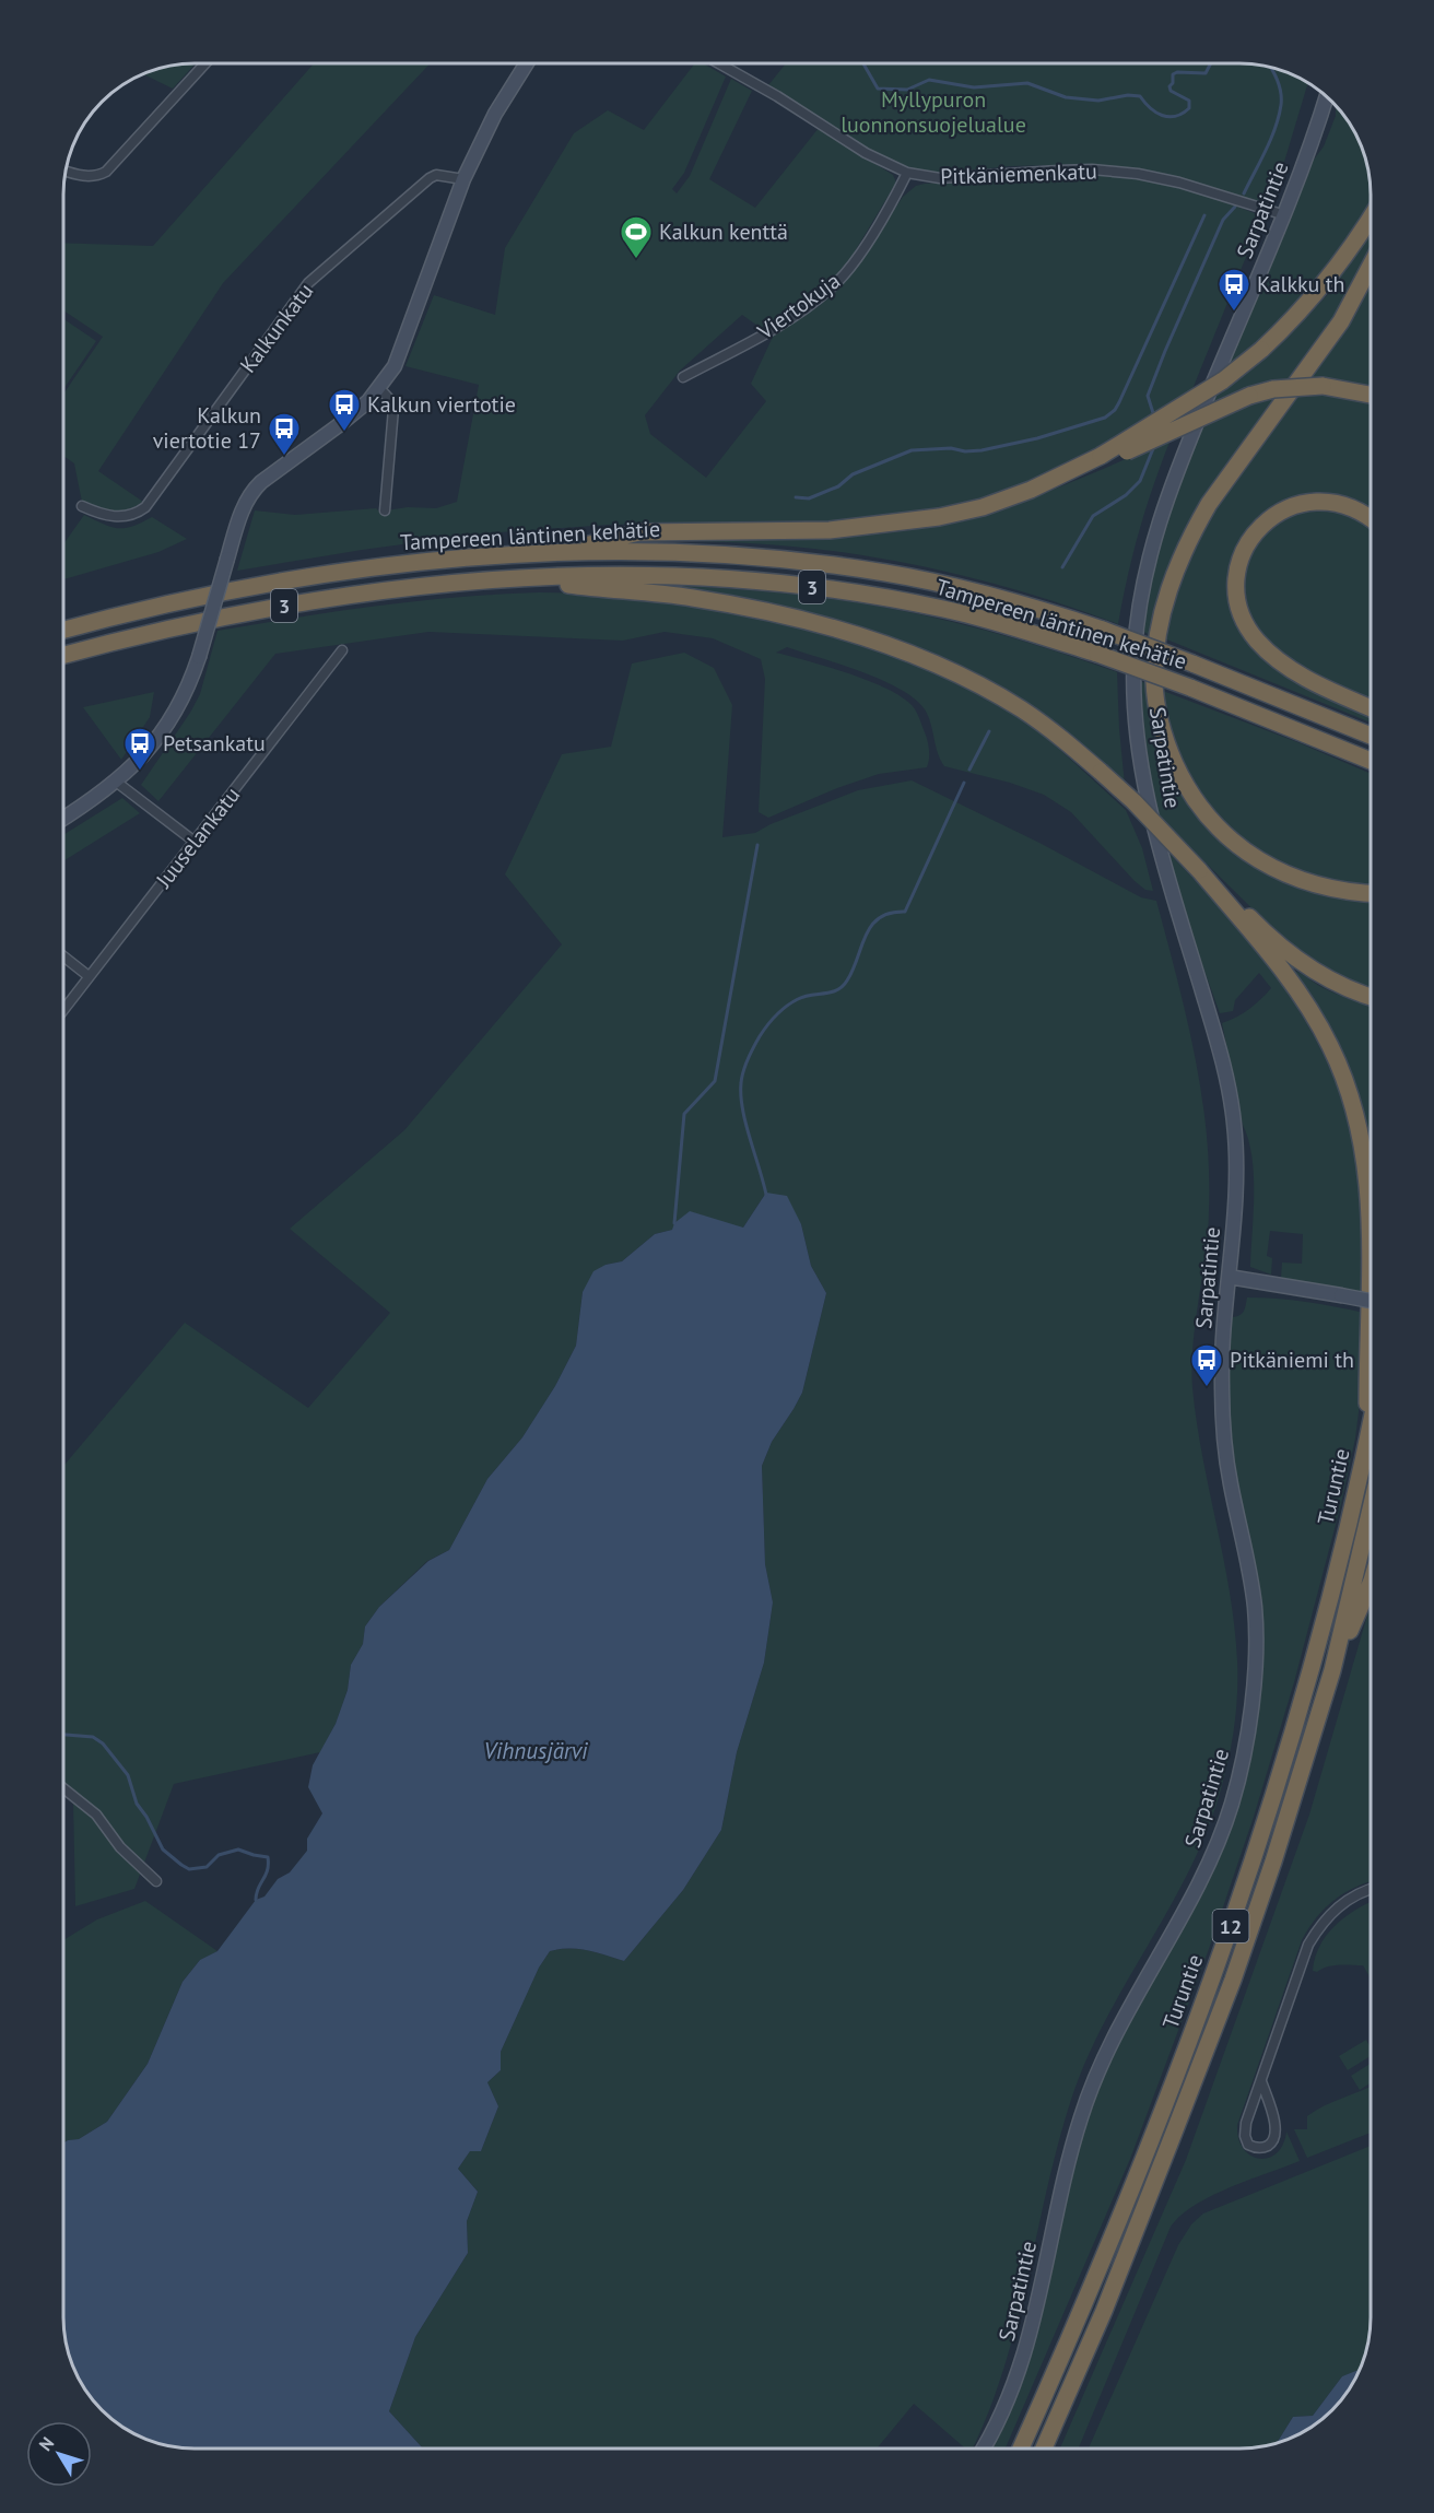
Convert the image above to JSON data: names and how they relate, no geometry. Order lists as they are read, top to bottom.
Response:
{
  "streets": {
    "highway": [
      "Tampereen läntinen kehätie",
      "3",
      "Turuntie",
      "12"
    ],
    "main road": ["Sarpatintie"],
    "street": [
      "Pitkäniemenkatu",
      "Viertokuja",
      "Kalkunkatu",
      "Juuselankatu"
    ]
  },
  "crossings": [
    ["Pitkäniemenkatu", "Sarpatintie"],
    ["Pitkäniemenkatu", "Viertokuja"]
  ],
  "water": ["Vihnusjärvi"],
  "parks": ["Myllypuron luonnonsuojelualue"],
  "places": {
    "sports": ["Kalkun kenttä"],
    "bus stop": [
      "Kalkku th",
      "Kalkun viertotie",
      "Kalkun viertotie 17",
      "Petsankatu",
      "Pitkäniemi th"
    ]
  },
  "north": "top left"
}
